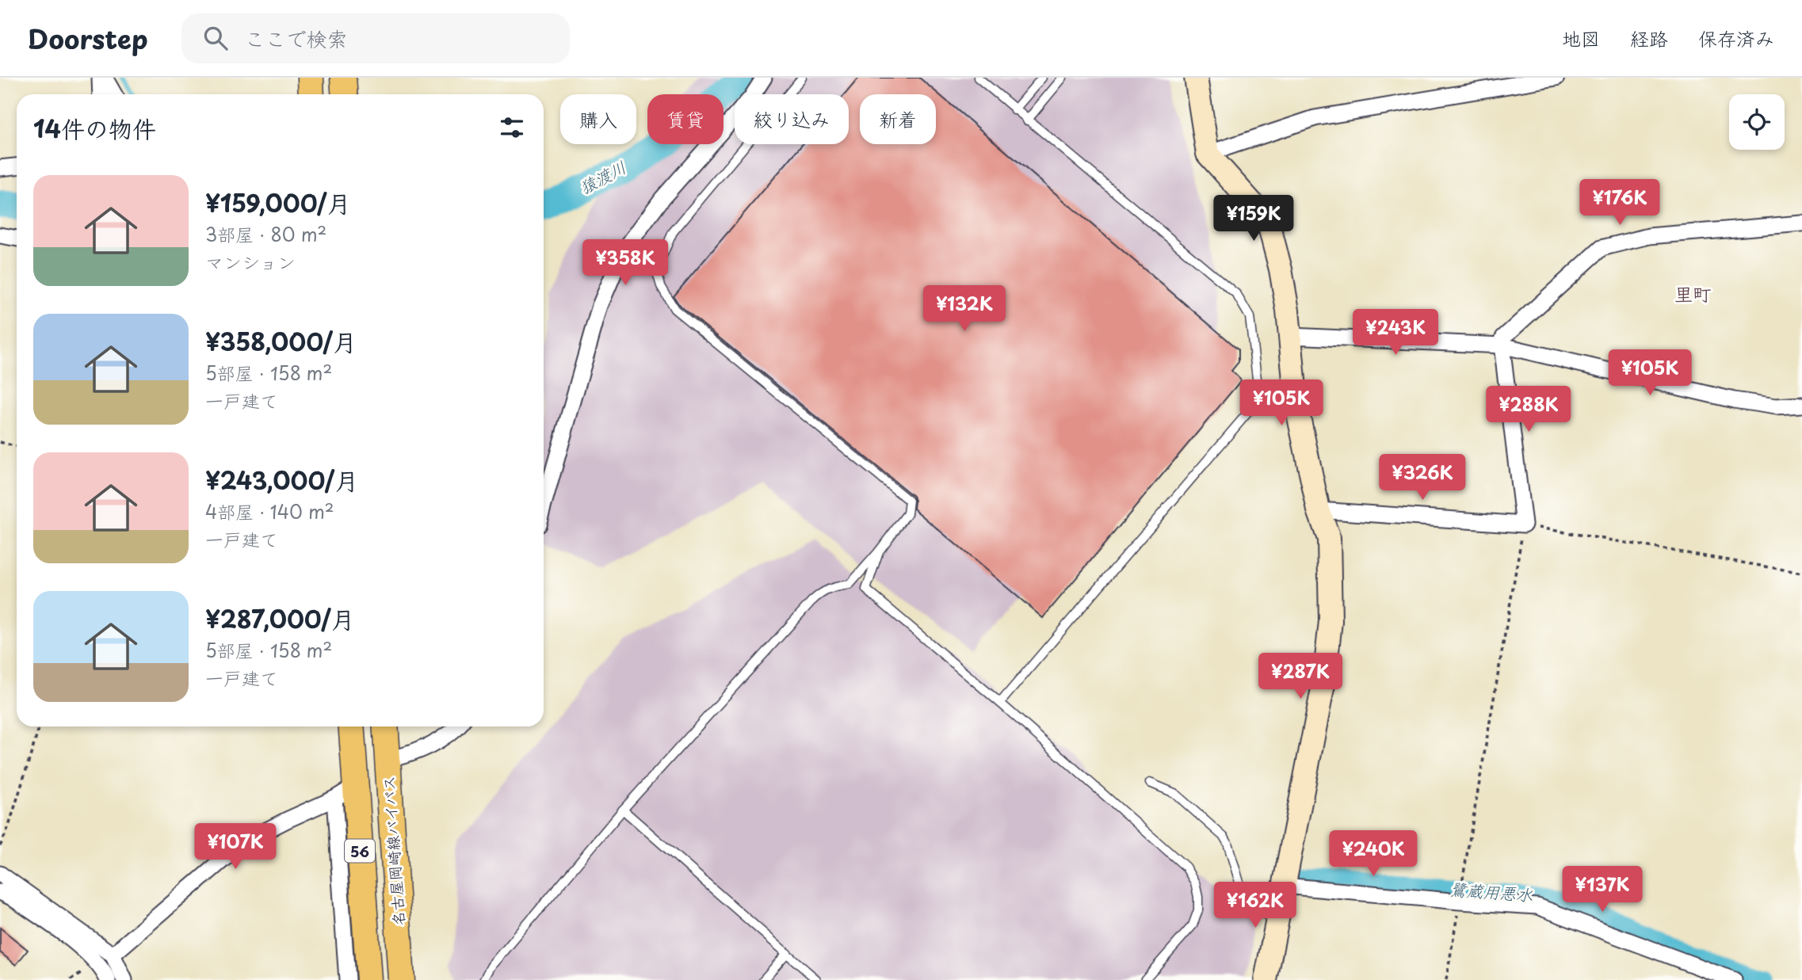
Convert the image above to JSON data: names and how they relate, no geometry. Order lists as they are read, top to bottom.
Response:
{
  "streets": {
    "main road": ["56", "名古屋岡崎線バイパス"]
  },
  "districts": ["里町"],
  "water": ["猿渡川", "鷺蔵用悪水"],
  "page": {
    "header": "Doorstep",
    "search": "ここで検索",
    "nav": ["地図", "経路", "保存済み"],
    "chip": [
      "購入",
      "賃貸",
      "絞り込み",
      "新着"
    ],
    "heading": "14件の物件",
    "list": [
      {
        "name": "¥159,000/月",
        "note": "3部屋 · 80 m² · マンション"
      },
      {
        "name": "¥358,000/月",
        "note": "5部屋 · 158 m² · 一戸建て"
      },
      {
        "name": "¥243,000/月",
        "note": "4部屋 · 140 m² · 一戸建て"
      },
      {
        "name": "¥287,000/月",
        "note": "5部屋 · 158 m² · 一戸建て"
      }
    ],
    "price": [
      "¥176K",
      "¥159K",
      "¥358K",
      "¥132K",
      "¥243K",
      "¥105K",
      "¥105K",
      "¥288K",
      "¥326K",
      "¥287K",
      "¥107K",
      "¥240K",
      "¥137K",
      "¥162K"
    ]
  }
}
